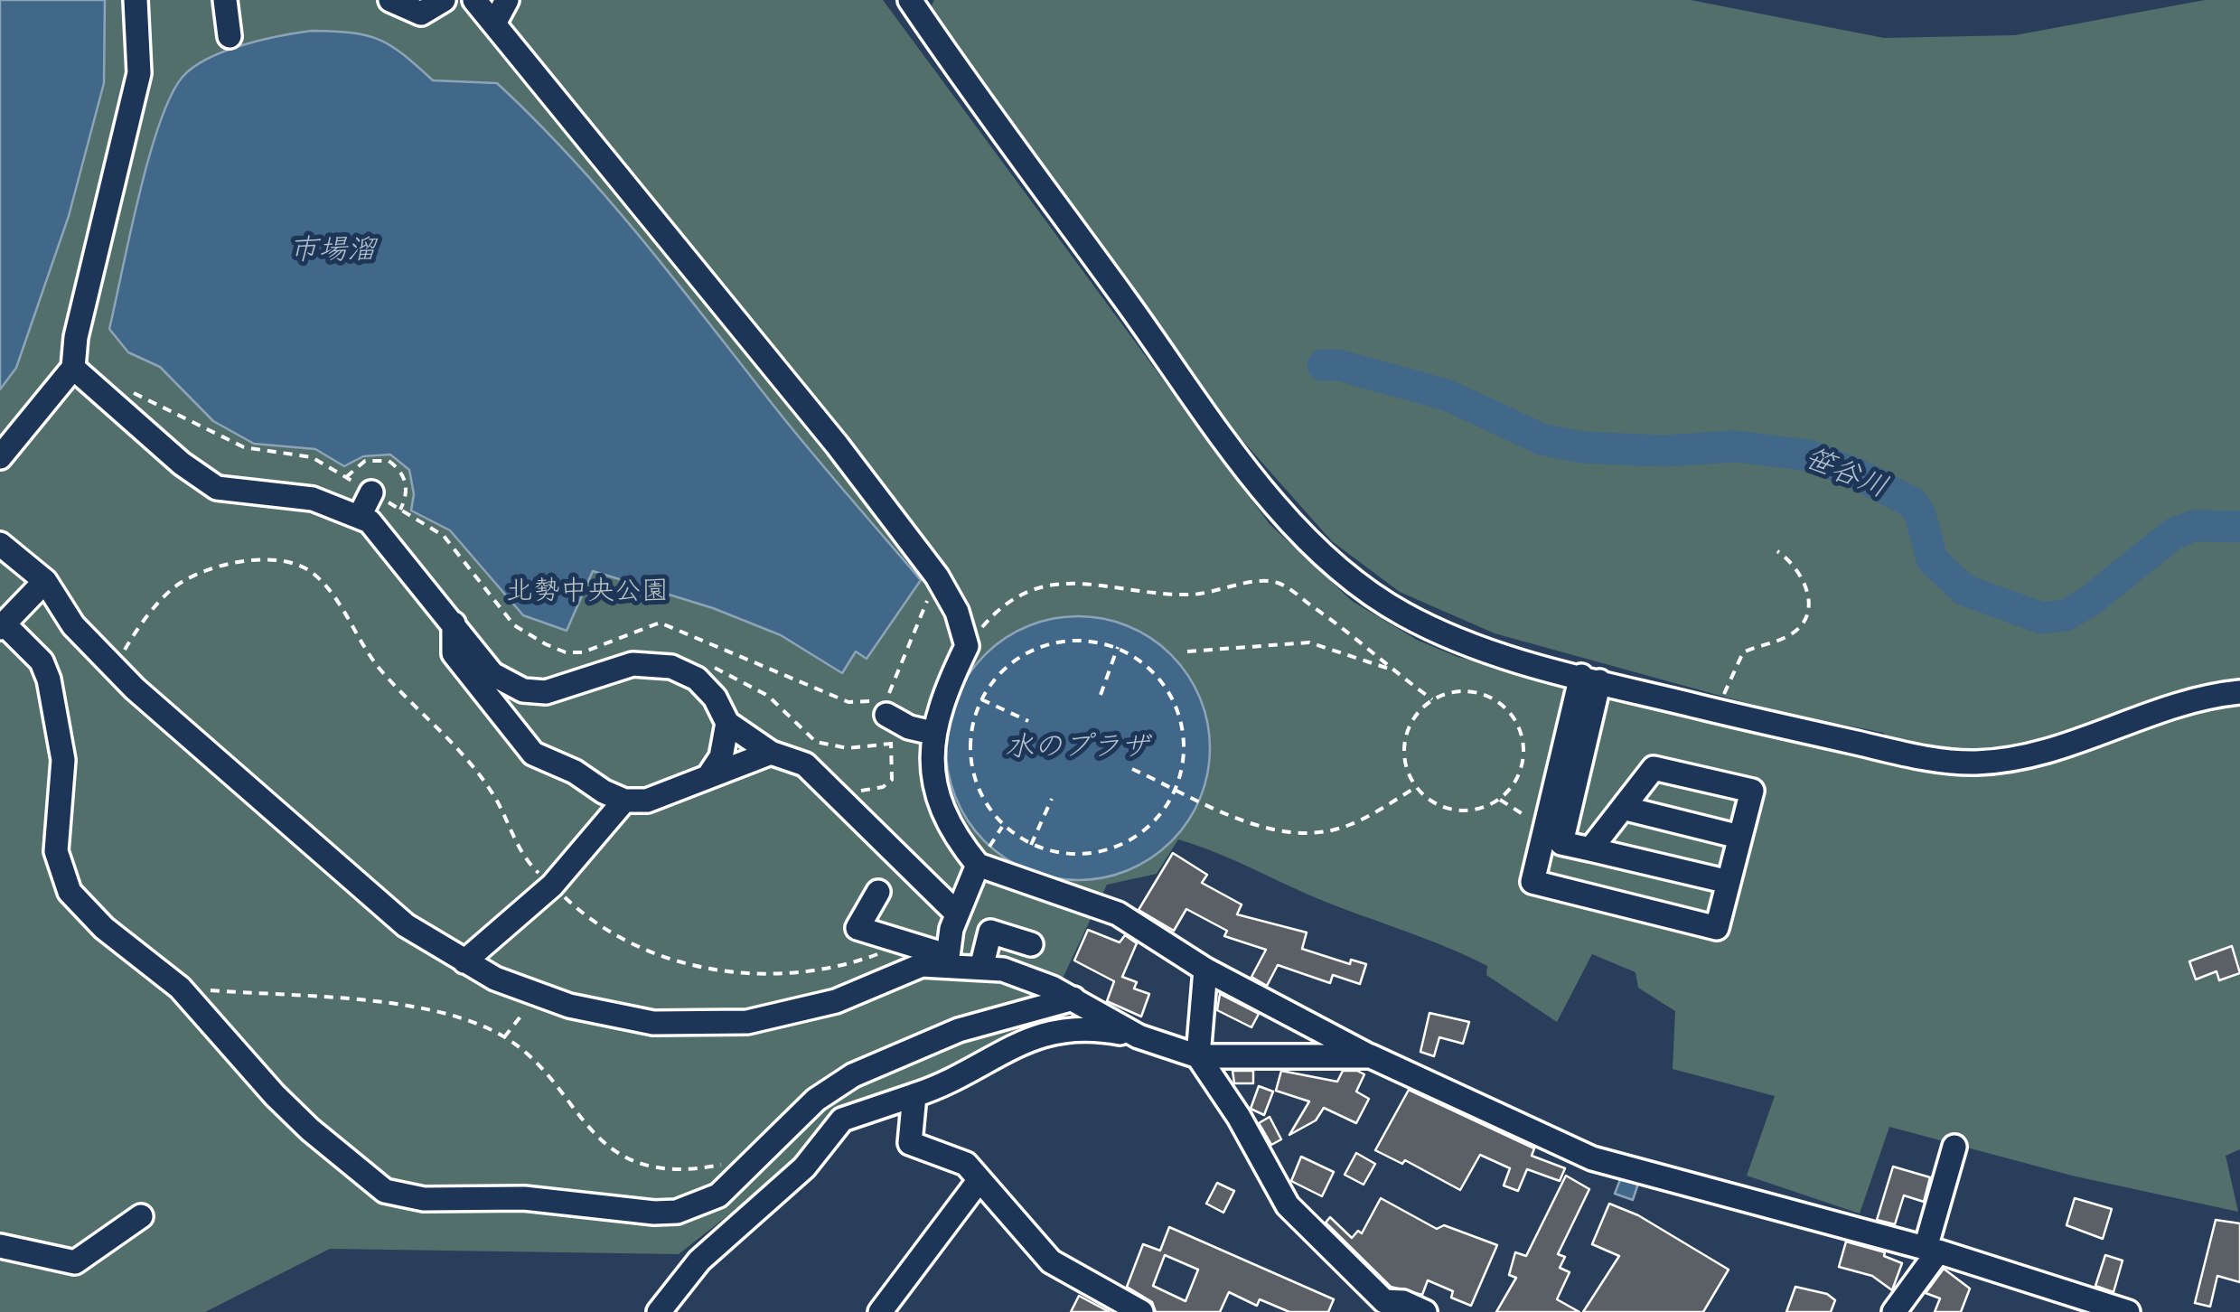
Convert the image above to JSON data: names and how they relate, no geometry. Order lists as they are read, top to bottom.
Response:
{
  "water": ["市場溜", "笹谷川", "水のプラザ"],
  "parks": ["北勢中央公園"]
}
